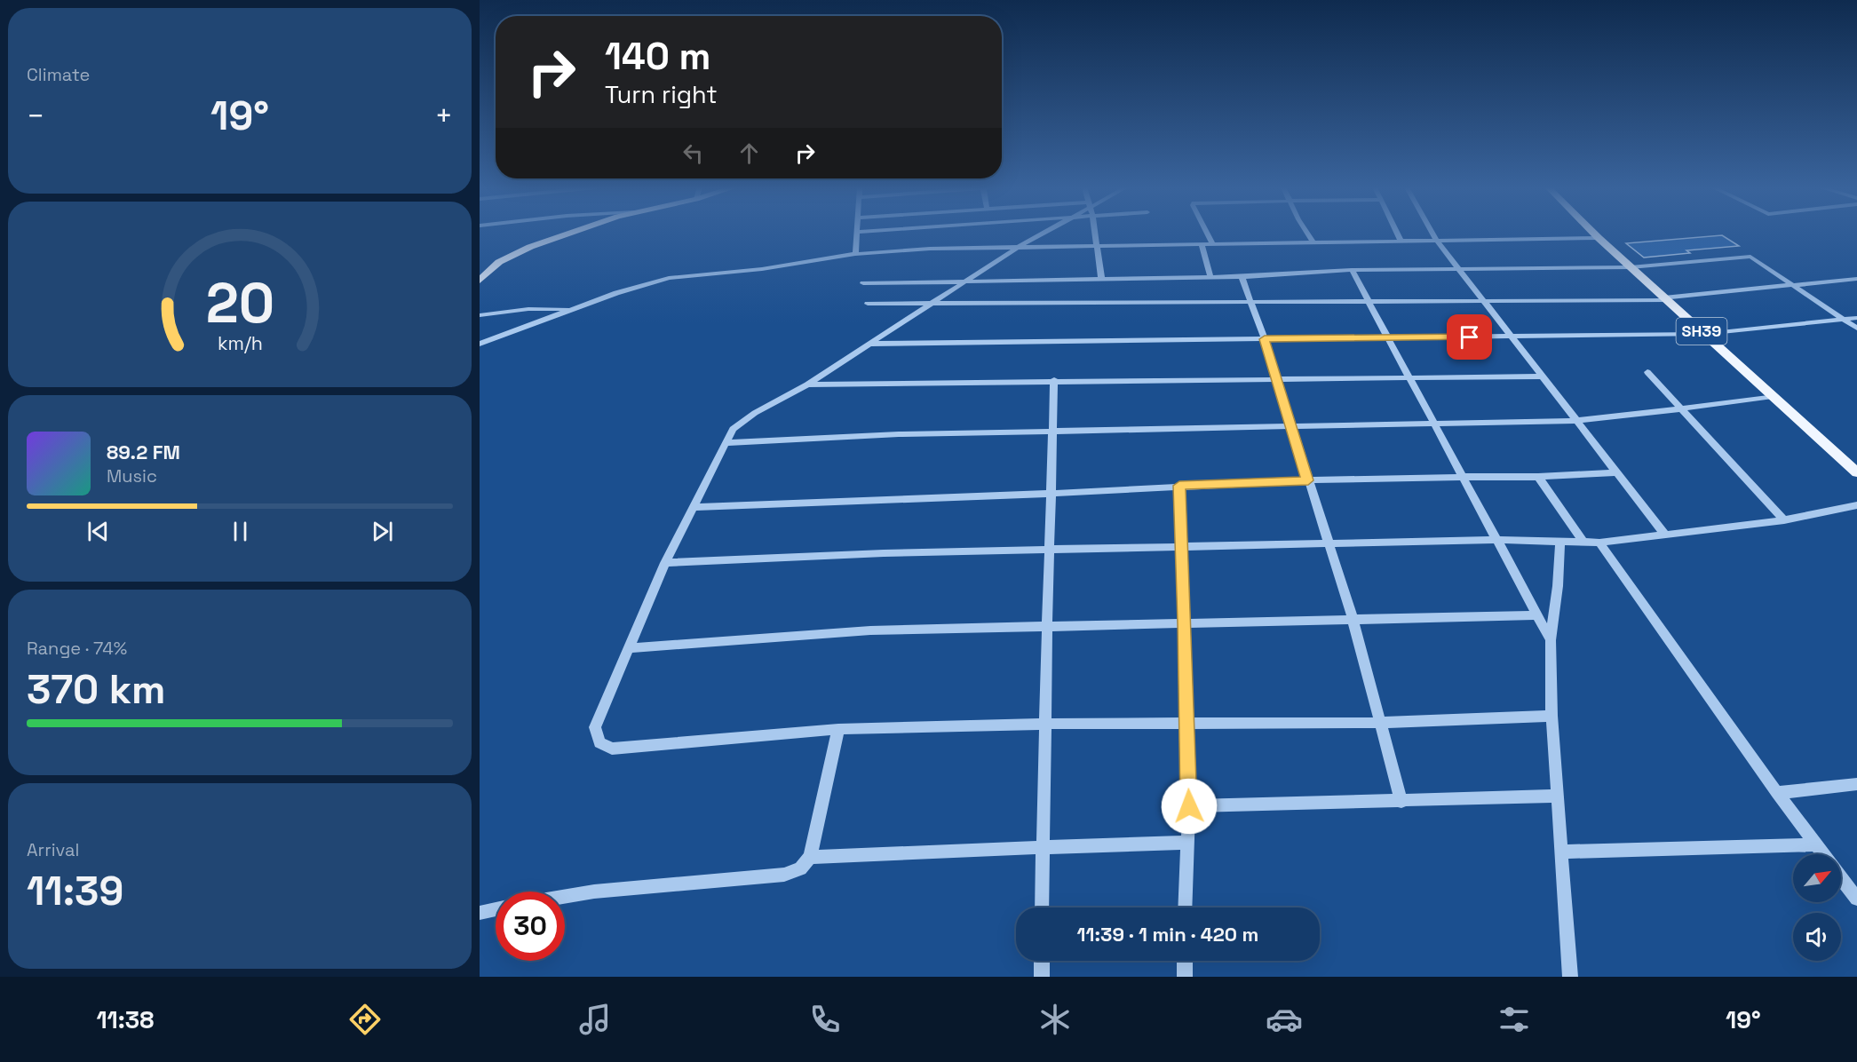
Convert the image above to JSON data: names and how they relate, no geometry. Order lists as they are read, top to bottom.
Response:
{
  "streets": {
    "main road": ["SH39"]
  },
  "north": "top right",
  "page": {
    "tile": [
      "Climate",
      ["Range · 74%", "370 km"],
      ["Arrival", "11:39"]
    ],
    "turn": ["140 m", "Turn right"],
    "heat": ["−", "19°", "+"],
    "song": ["89.2 FM", "Music"],
    "limit": "30",
    "trip": "11:39 · 1 min · 420 m",
    "tabs": ["11:38", "19°"],
    "gauge": ["20", "km/h"]
  }
}
